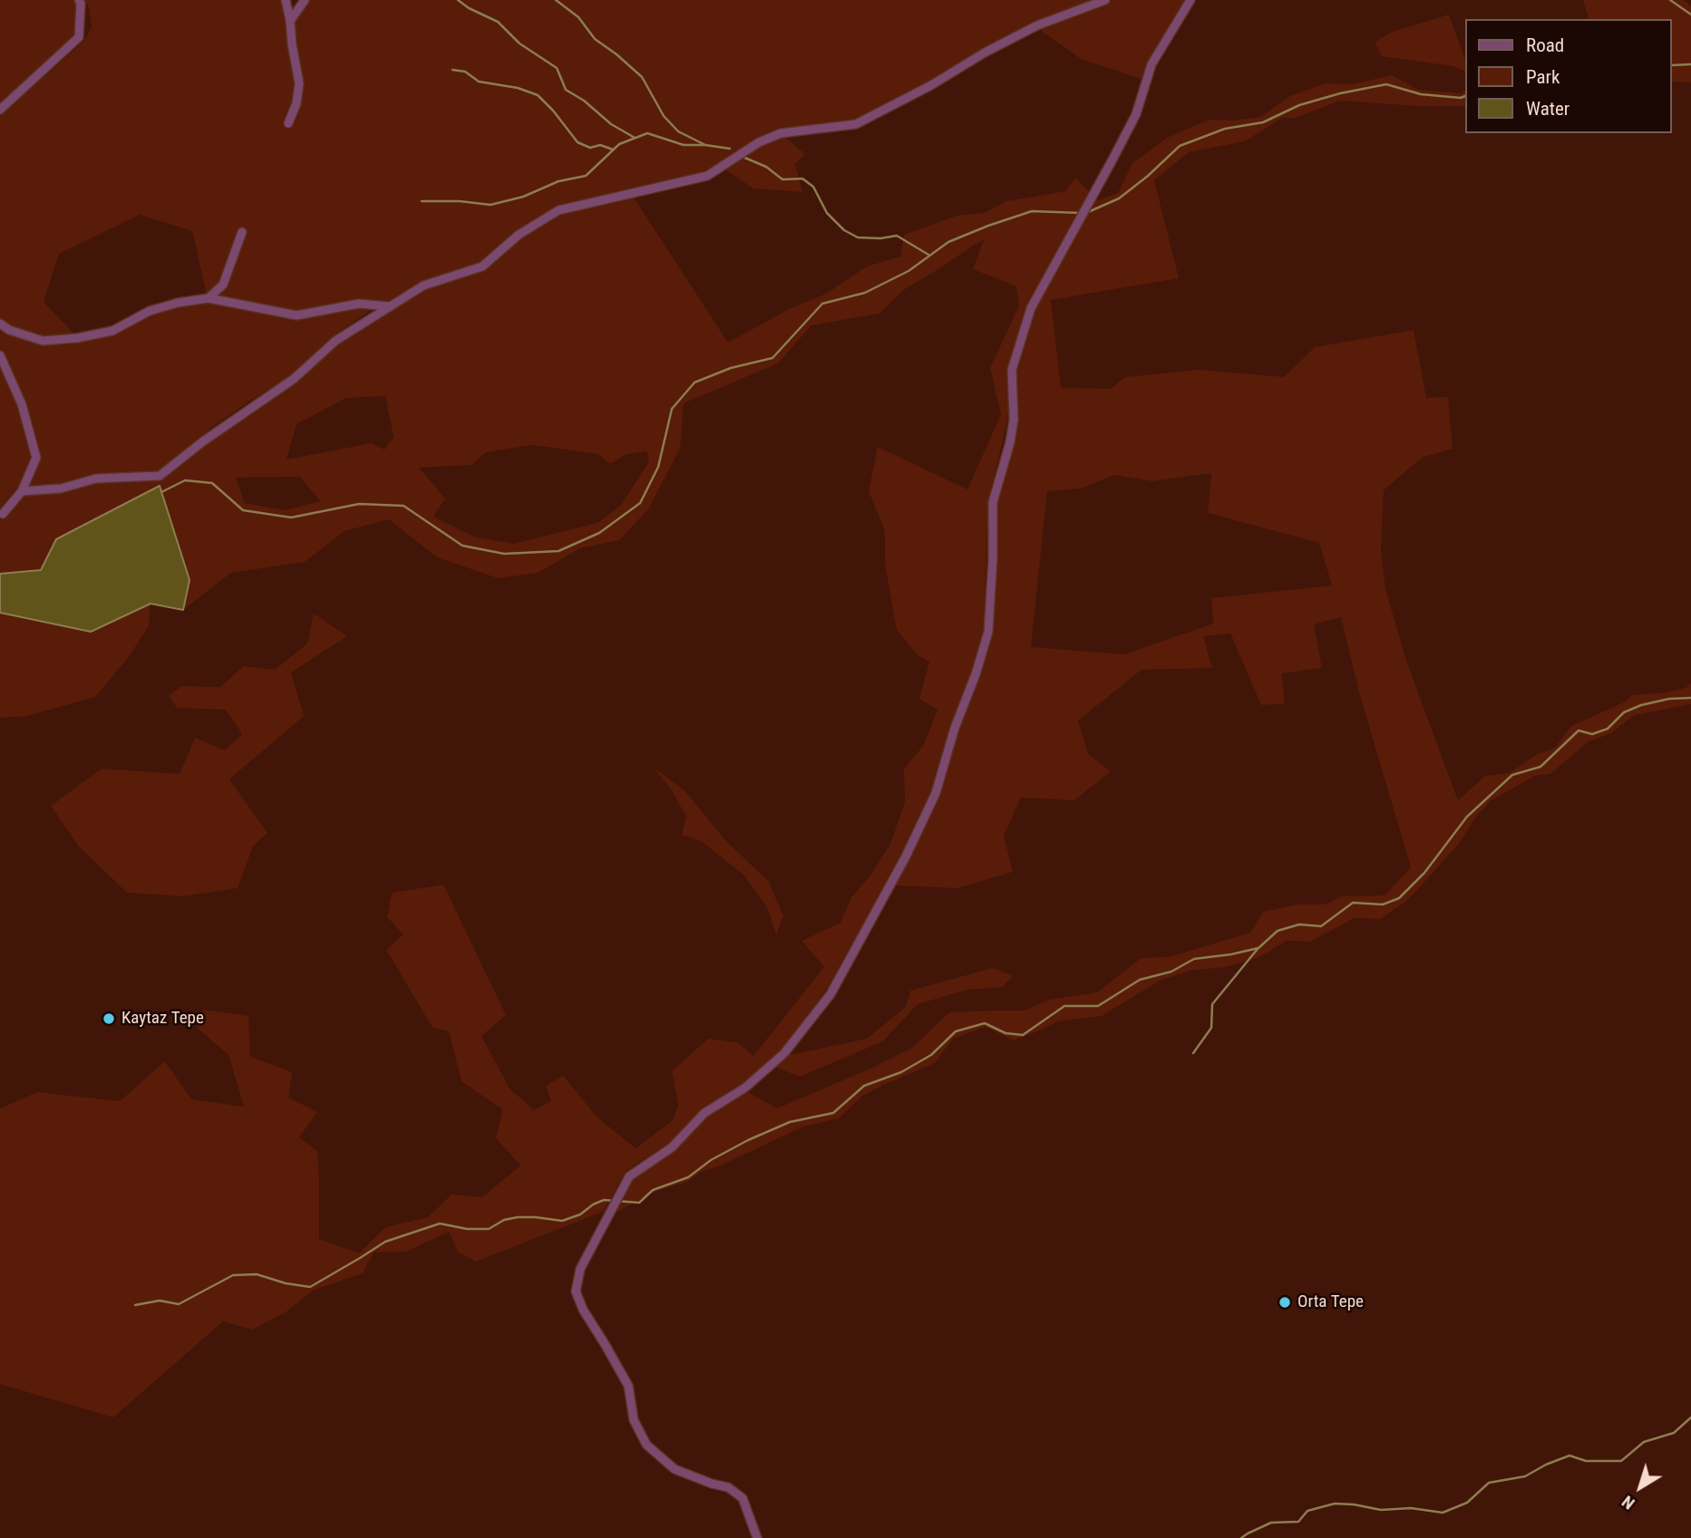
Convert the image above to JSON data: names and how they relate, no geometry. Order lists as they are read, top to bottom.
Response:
{
  "places": ["Kaytaz Tepe", "Orta Tepe"],
  "legend": ["Road", "Park", "Water"],
  "north": "bottom left"
}
